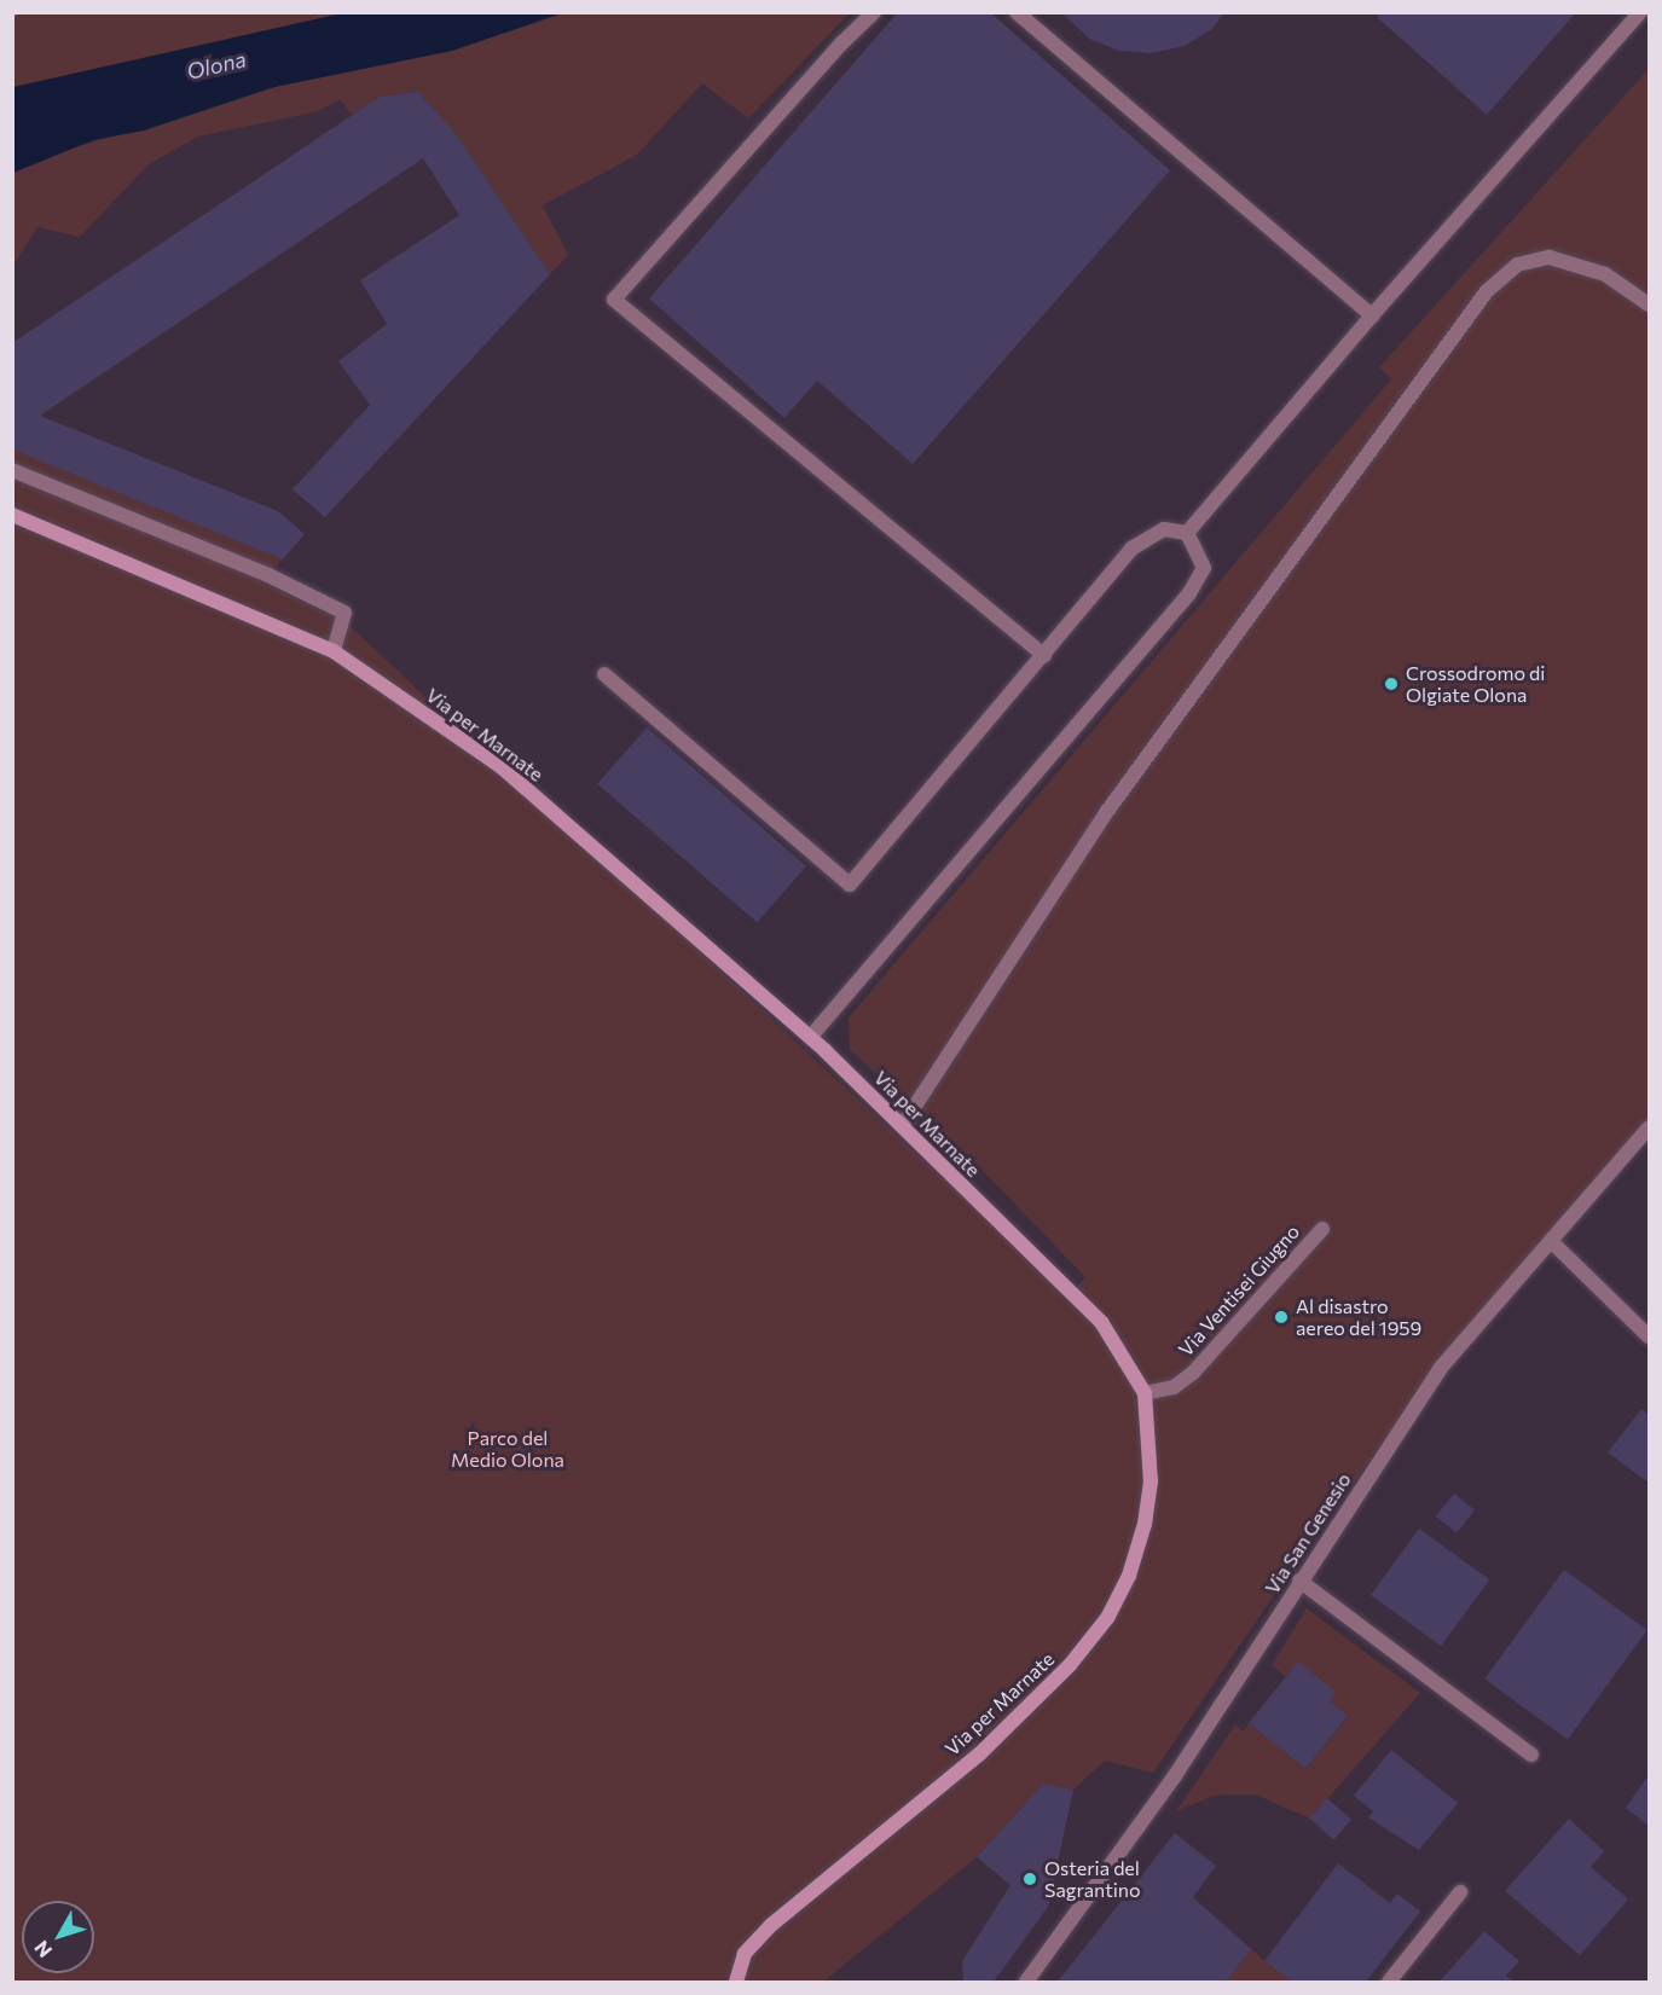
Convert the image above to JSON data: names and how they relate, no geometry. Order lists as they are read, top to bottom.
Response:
{
  "streets": {
    "street": ["Via per Marnate", "Via Ventisei Giugno", "Via San Genesio"]
  },
  "crossings": [
    ["Via per Marnate", "Via Ventisei Giugno"]
  ],
  "water": ["Olona"],
  "parks": ["Parco del Medio Olona"],
  "places": ["Crossodromo di Olgiate Olona", "Al disastro aereo del 1959", "Osteria del Sagrantino"],
  "north": "bottom left"
}
